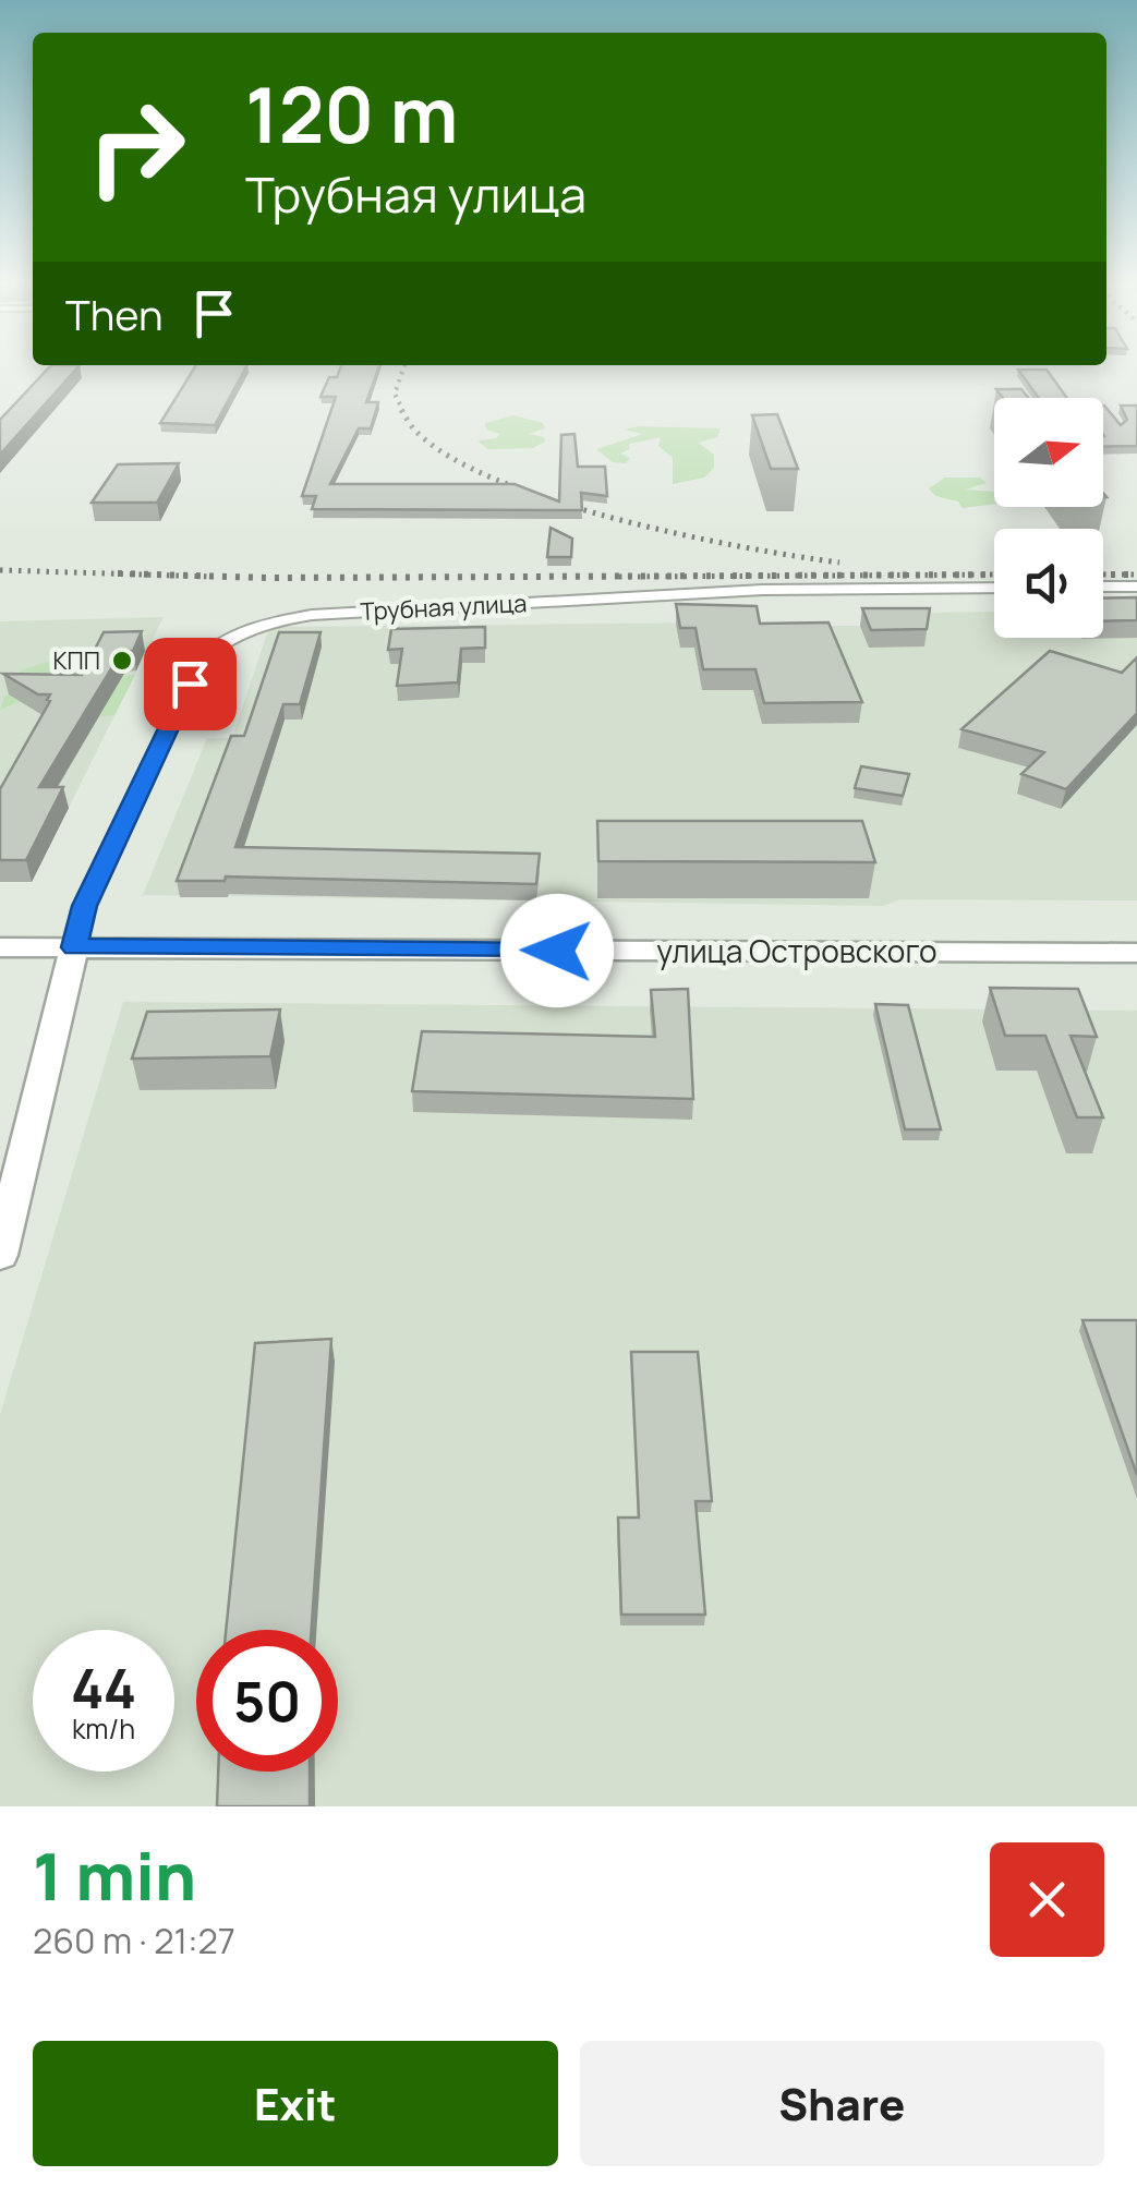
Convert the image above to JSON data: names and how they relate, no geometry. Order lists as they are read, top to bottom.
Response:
{
  "streets": {
    "main road": ["улица Островского"],
    "street": ["Трубная улица"]
  },
  "crossings": [
    ["Трубная улица", "улица Островского"]
  ],
  "places": ["КПП"],
  "north": "right",
  "page": {
    "turn": ["120 m", "Трубная улица"],
    "then": "Then",
    "speed": "44 km/h",
    "limit": "50",
    "heading": ["1 min", "260 m · 21:27"],
    "buttons": ["Exit", "Share"]
  }
}
